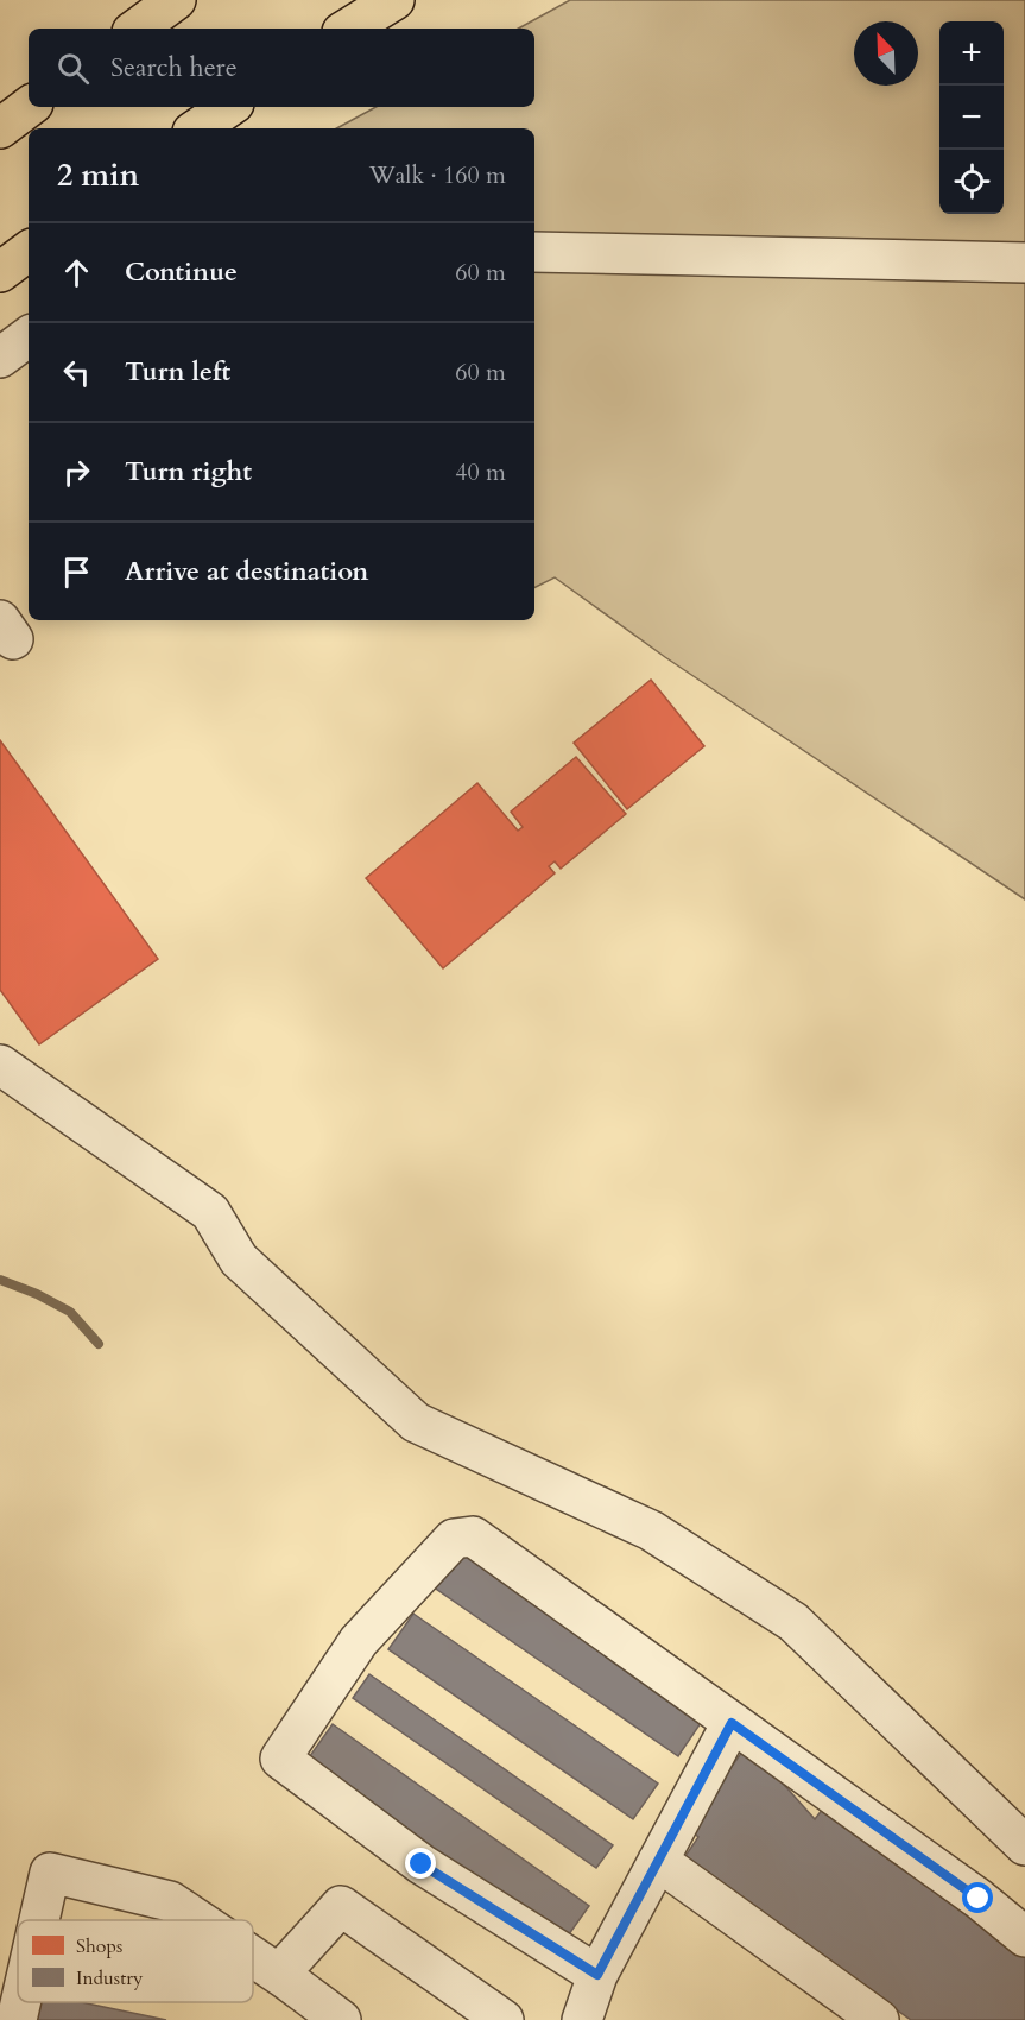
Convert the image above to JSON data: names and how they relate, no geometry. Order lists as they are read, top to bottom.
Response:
{
  "legend": ["Shops", "Industry"],
  "north": "top left",
  "page": {
    "map_buttons": ["+", "−"],
    "search": "Search here",
    "heading": ["2 min", "Walk · 160 m"],
    "list": [
      ["Continue", "60 m"],
      ["Turn left", "60 m"],
      ["Turn right", "40 m"],
      "Arrive at destination"
    ]
  }
}
